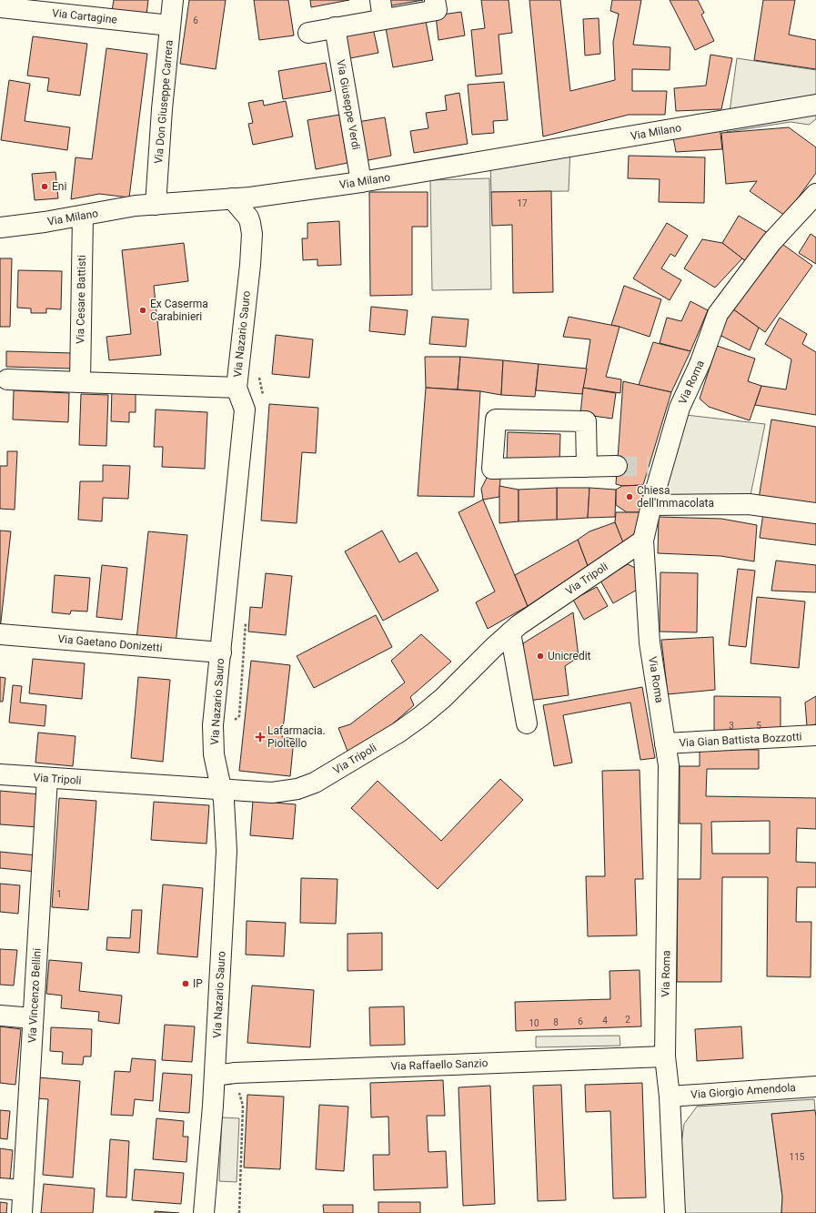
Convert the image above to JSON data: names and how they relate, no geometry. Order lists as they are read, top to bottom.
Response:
{
  "streets": {
    "street": [
      "Via Cartagine",
      "Via Don Giuseppe Carrera",
      "Via Giuseppe Verdi",
      "Via Milano",
      "Via Cesare Battisti",
      "Via Nazario Sauro",
      "Via Roma",
      "Via Tripoli",
      "Via Gaetano Donizetti",
      "Via Gian Battista Bozzotti",
      "Via Vincenzo Bellini",
      "Via Raffaello Sanzio",
      "Via Giorgio Amendola"
    ]
  },
  "crossings": [
    ["Via Cartagine", "Via Don Giuseppe Carrera"],
    ["Via Don Giuseppe Carrera", "Via Milano"],
    ["Via Giuseppe Verdi", "Via Milano"],
    ["Via Milano", "Via Cesare Battisti"],
    ["Via Milano", "Via Nazario Sauro"],
    ["Via Nazario Sauro", "Via Tripoli"],
    ["Via Nazario Sauro", "Via Gaetano Donizetti"],
    ["Via Nazario Sauro", "Via Raffaello Sanzio"],
    ["Via Roma", "Via Tripoli"],
    ["Via Roma", "Via Gian Battista Bozzotti"],
    ["Via Roma", "Via Raffaello Sanzio"],
    ["Via Roma", "Via Giorgio Amendola"],
    ["Via Tripoli", "Via Vincenzo Bellini"]
  ],
  "places": {
    "other": [
      "Eni",
      "Ex Caserma Carabinieri",
      "Chiesa dell'Immacolata",
      "Unicredit",
      "IP"
    ],
    "health": ["Lafarmacia. Pioltello"]
  },
  "house_numbers": [
    "6",
    "17",
    "3",
    "5",
    "1",
    "2",
    "4",
    "6",
    "8",
    "10",
    "115"
  ]
}
